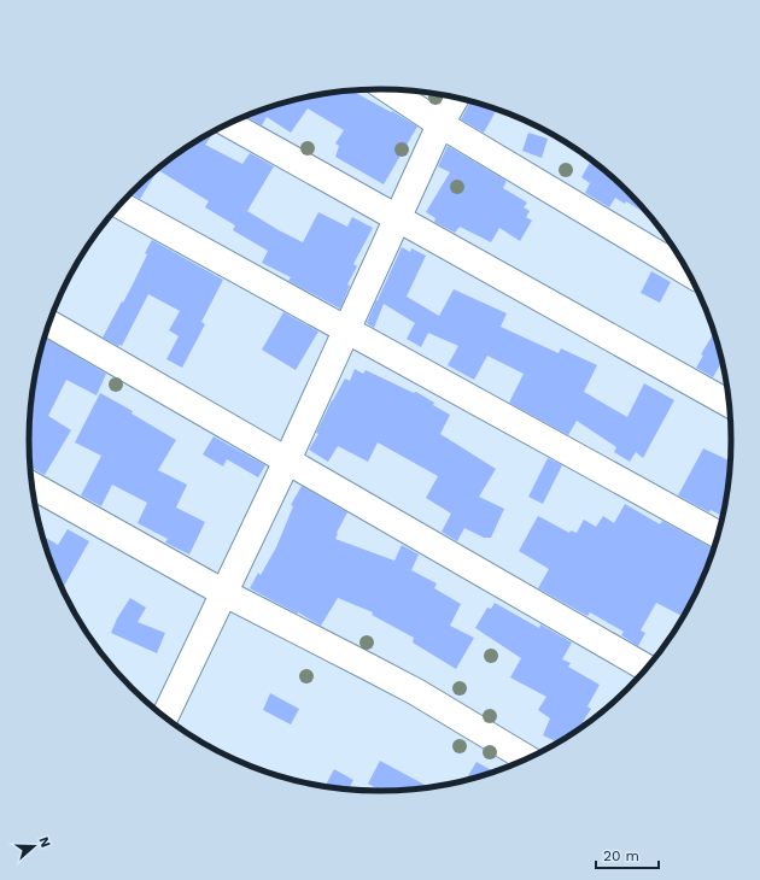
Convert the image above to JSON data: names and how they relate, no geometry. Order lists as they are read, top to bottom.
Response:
{
  "scale_bar": "20 m",
  "north": "right"
}
